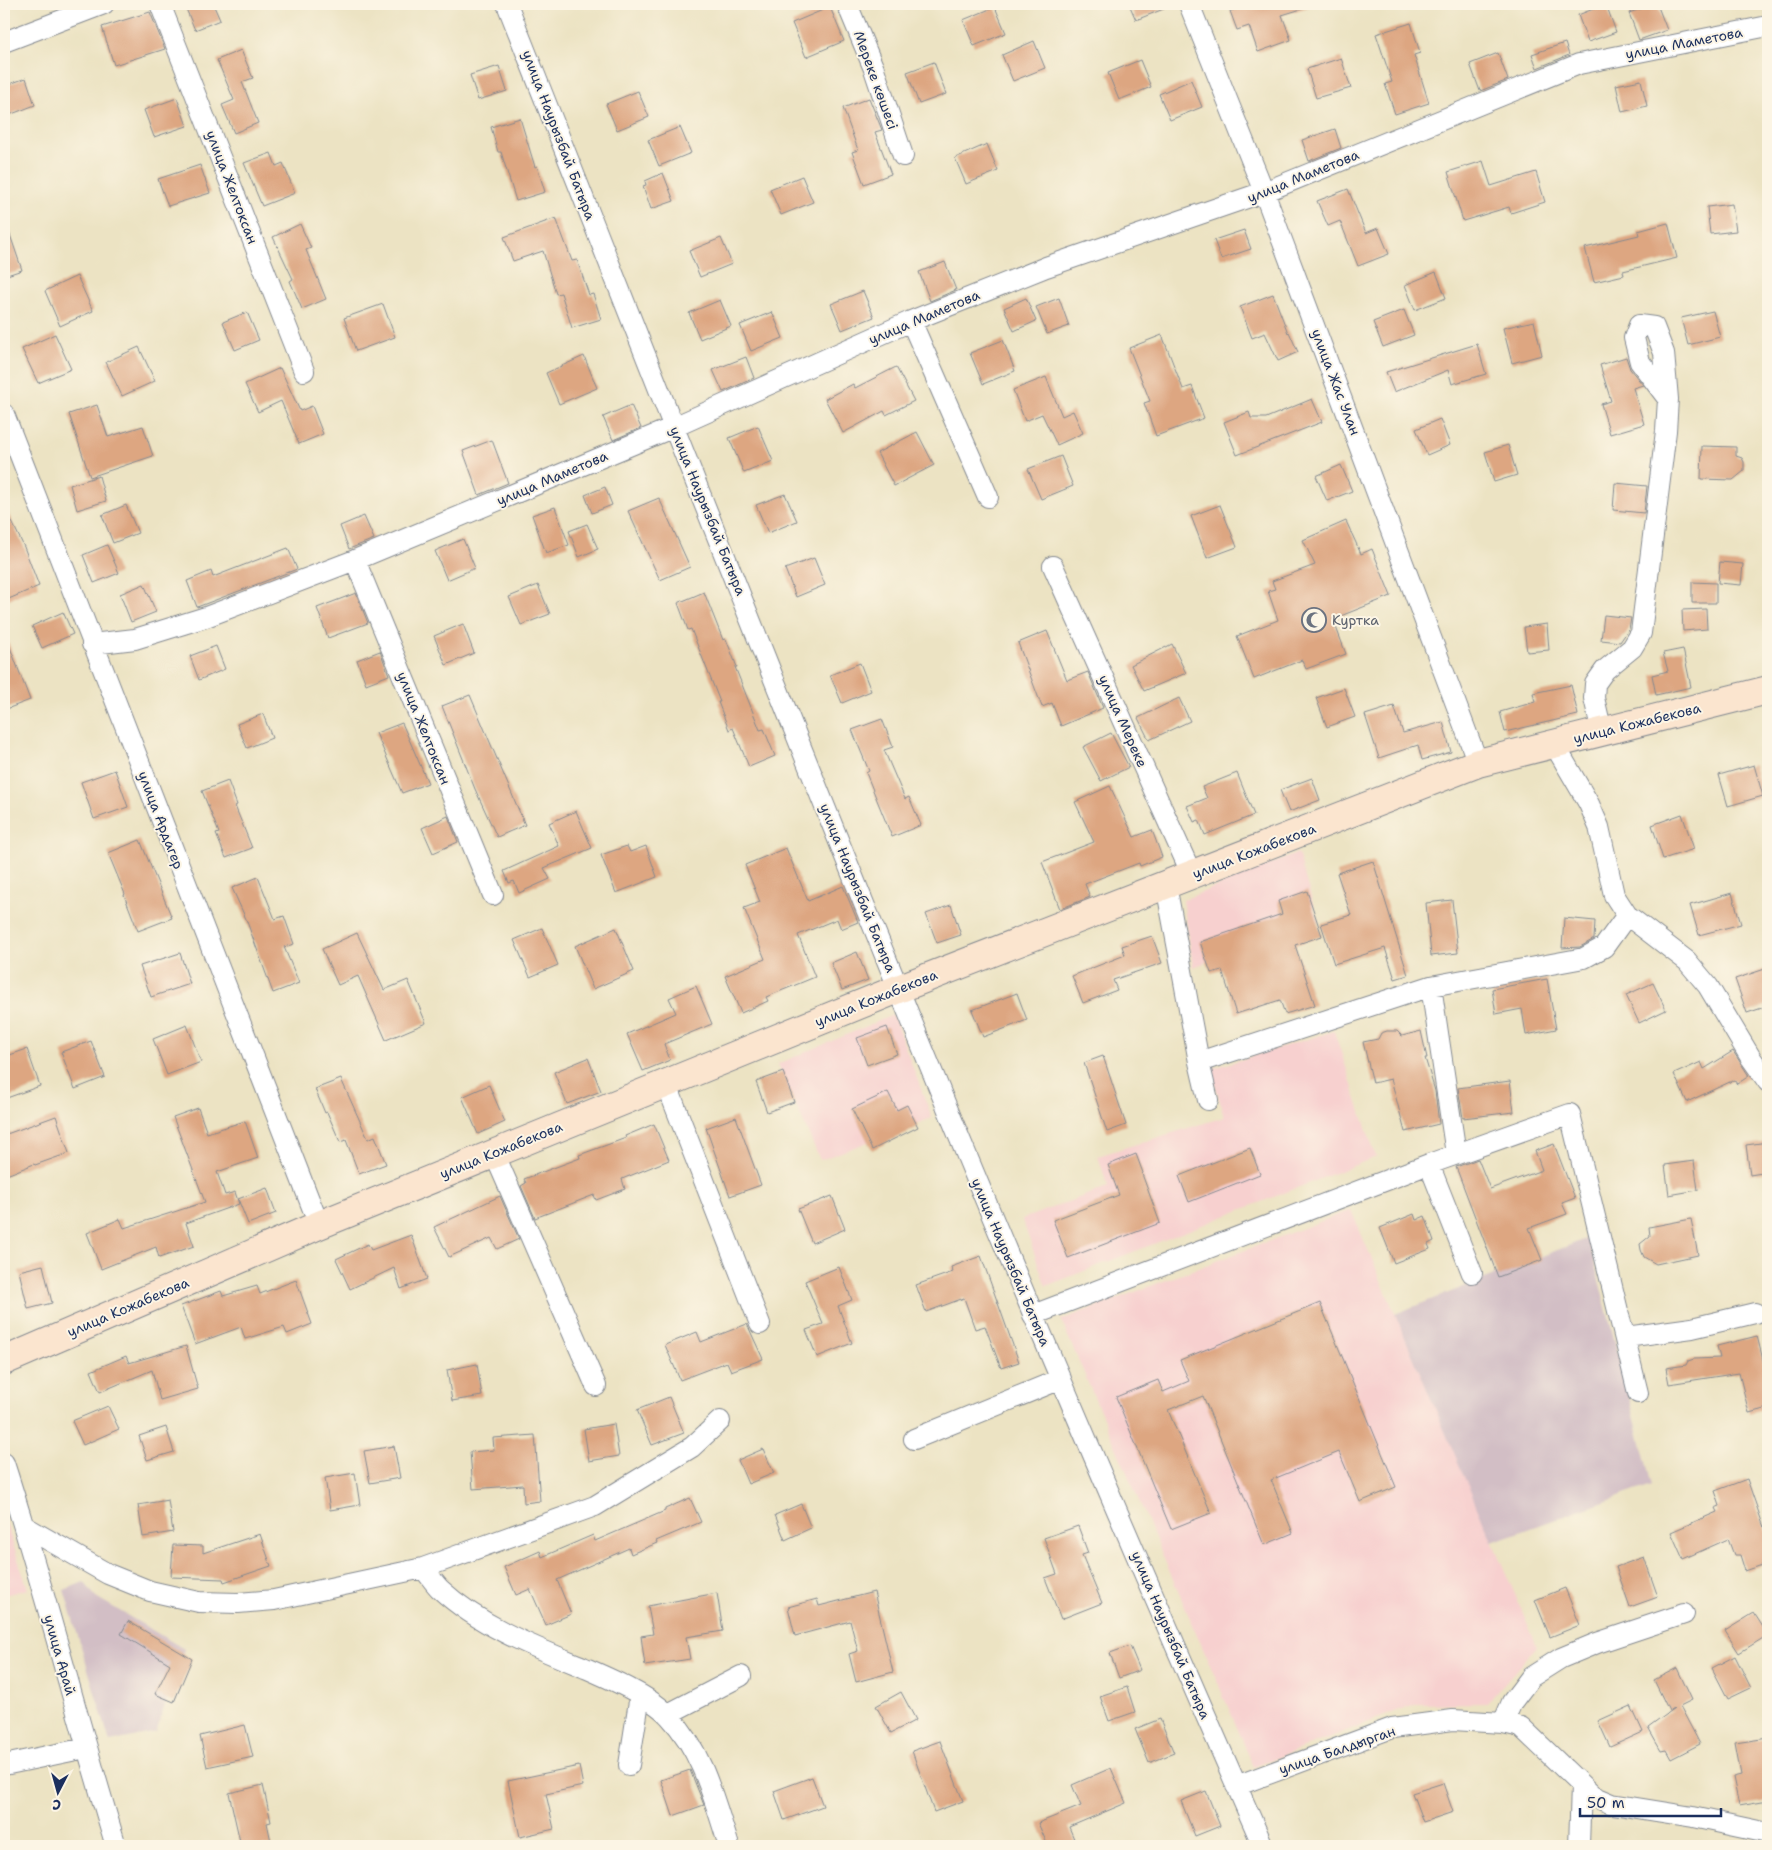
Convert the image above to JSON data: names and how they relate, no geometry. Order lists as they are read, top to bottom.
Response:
{
  "streets": {
    "main road": ["улица Кожабекова"],
    "street": [
      "улица Маметова",
      "Мереке көшесі",
      "улица Наурызбай Батыра",
      "улица Желтоксан",
      "улица Жас Улан",
      "улица Мереке",
      "улица Ардагер",
      "улица Арай",
      "улица Балдырган"
    ]
  },
  "crossings": [
    ["улица Маметова", "улица Наурызбай Батыра"],
    ["улица Маметова", "улица Желтоксан"],
    ["улица Маметова", "улица Жас Улан"],
    ["улица Маметова", "улица Ардагер"],
    ["улица Наурызбай Батыра", "улица Кожабекова"],
    ["улица Наурызбай Батыра", "улица Балдырган"],
    ["улица Жас Улан", "улица Кожабекова"],
    ["улица Мереке", "улица Кожабекова"],
    ["улица Кожабекова", "улица Ардагер"]
  ],
  "places": {
    "mosque": ["Куртка"]
  },
  "scale_bar": "50 m",
  "north": "bottom"
}
